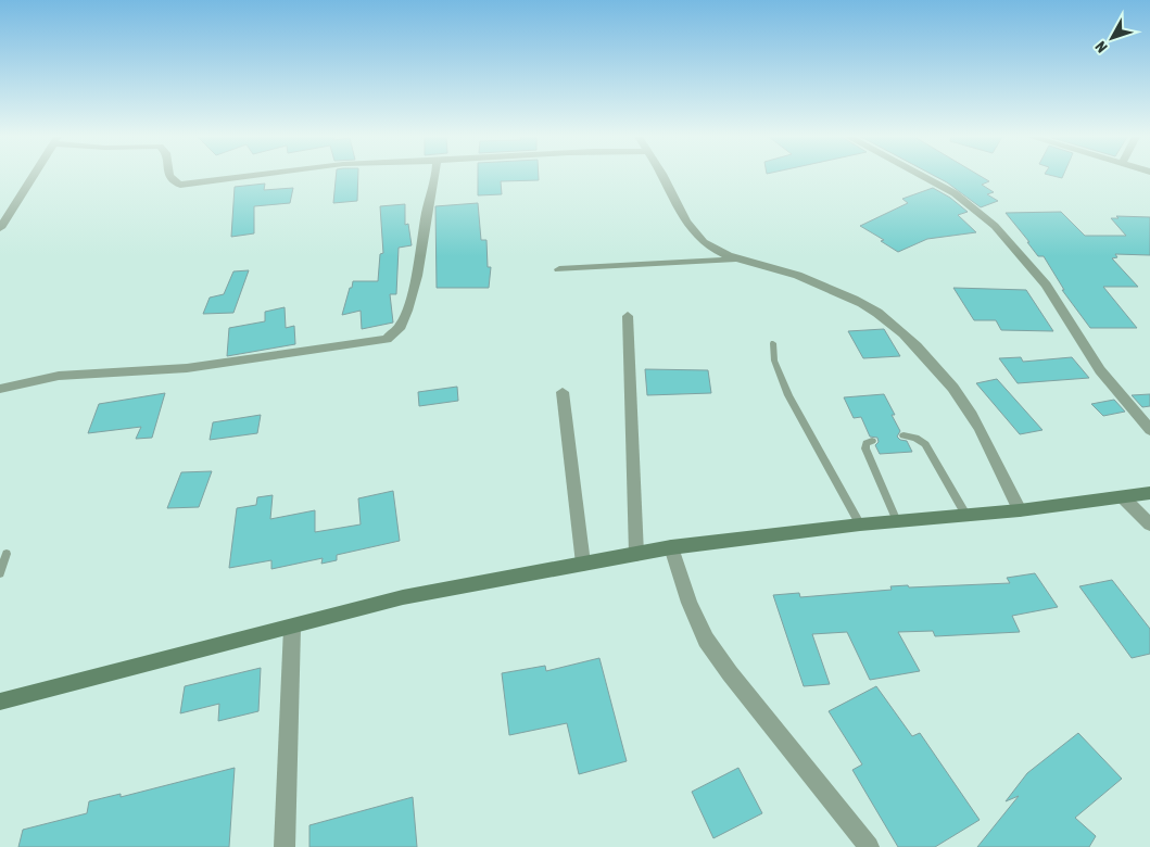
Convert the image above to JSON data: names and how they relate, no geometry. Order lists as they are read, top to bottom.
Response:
{
  "north": "bottom left"
}
